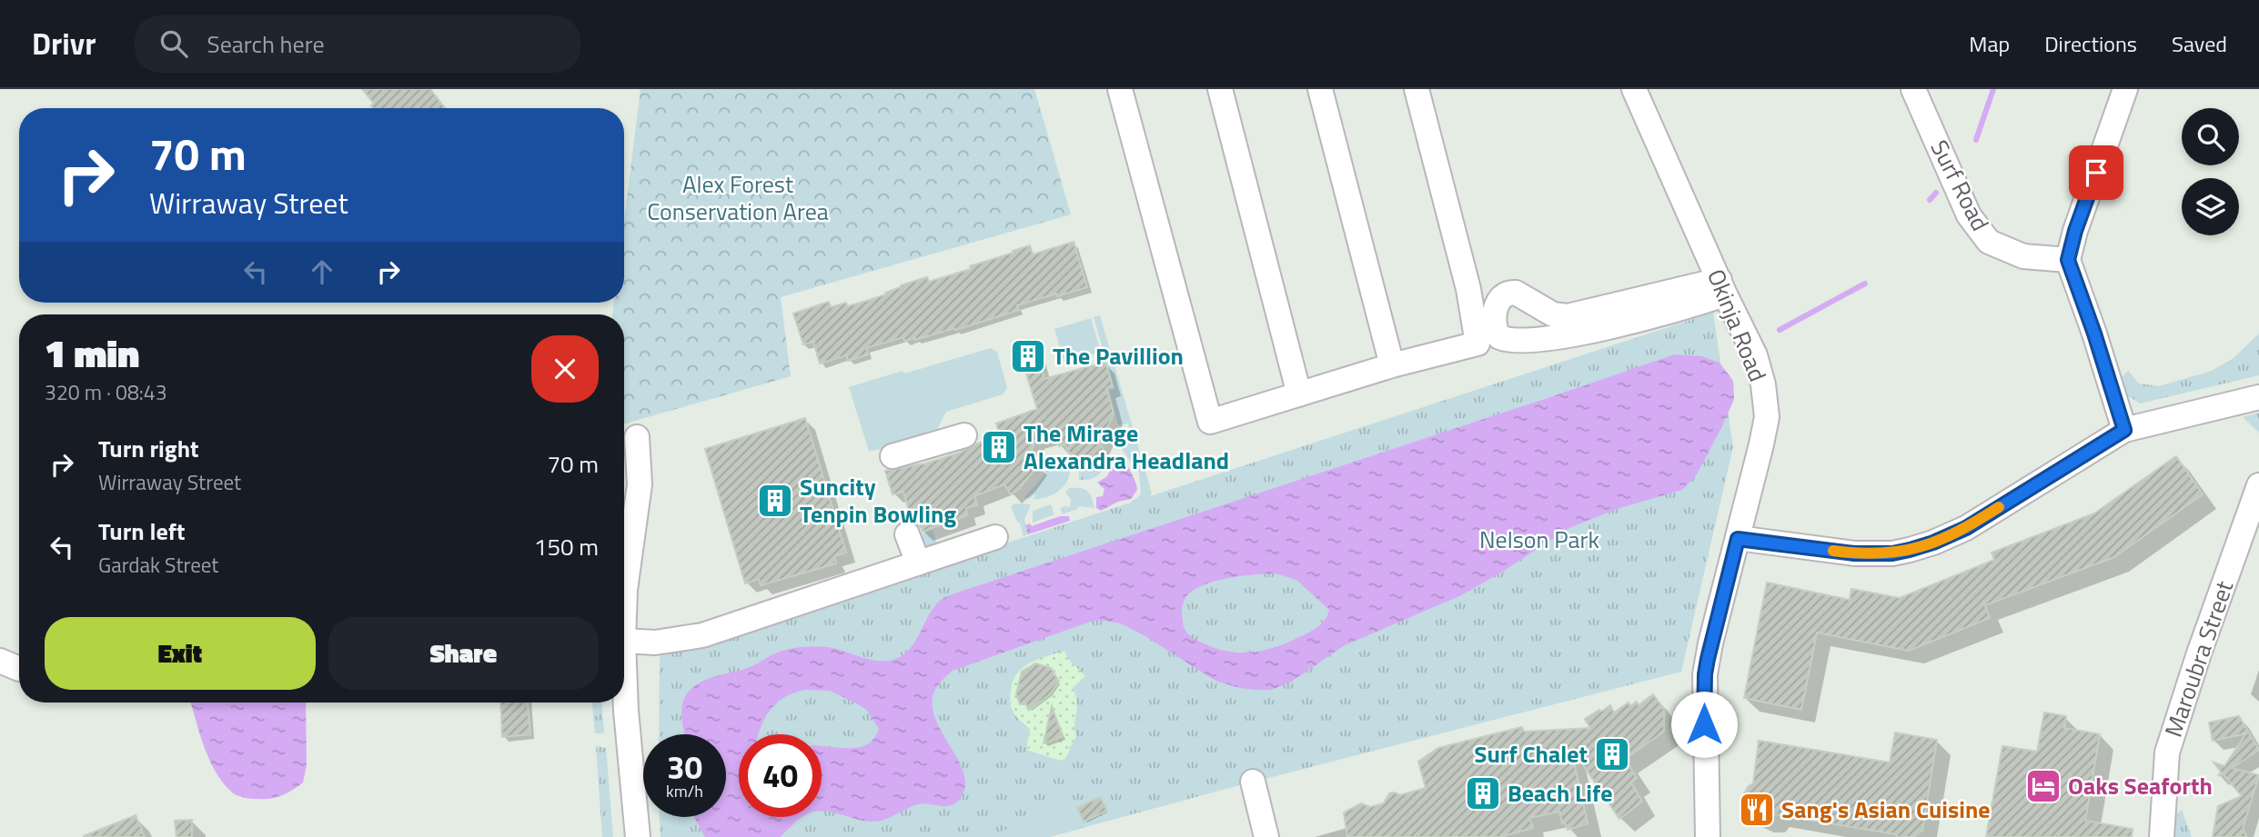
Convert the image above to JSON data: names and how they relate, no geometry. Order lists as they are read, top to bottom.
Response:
{
  "streets": {
    "street": ["Surf Road", "Okinja Road", "Maroubra Street"]
  },
  "parks": ["Alex Forest Conservation Area", "Nelson Park"],
  "places": {
    "building": [
      "The Pavillion",
      "The Mirage Alexandra Headland",
      "Suncity Tenpin Bowling",
      "Surf Chalet",
      "Beach Life"
    ],
    "hotel": ["Oaks Seaforth"],
    "restaurant": ["Sang's Asian Cuisine"]
  },
  "page": {
    "header": "Drivr",
    "search": "Search here",
    "nav": ["Map", "Directions", "Saved"],
    "turn": ["70 m", "Wirraway Street"],
    "heading": ["1 min", "320 m · 08:43"],
    "list": [
      {
        "name": "Turn right",
        "note": "Wirraway Street",
        "value": "70 m"
      },
      {
        "name": "Turn left",
        "note": "Gardak Street",
        "value": "150 m"
      }
    ],
    "buttons": ["Exit", "Share"],
    "speed": "30 km/h",
    "limit": "40"
  }
}
